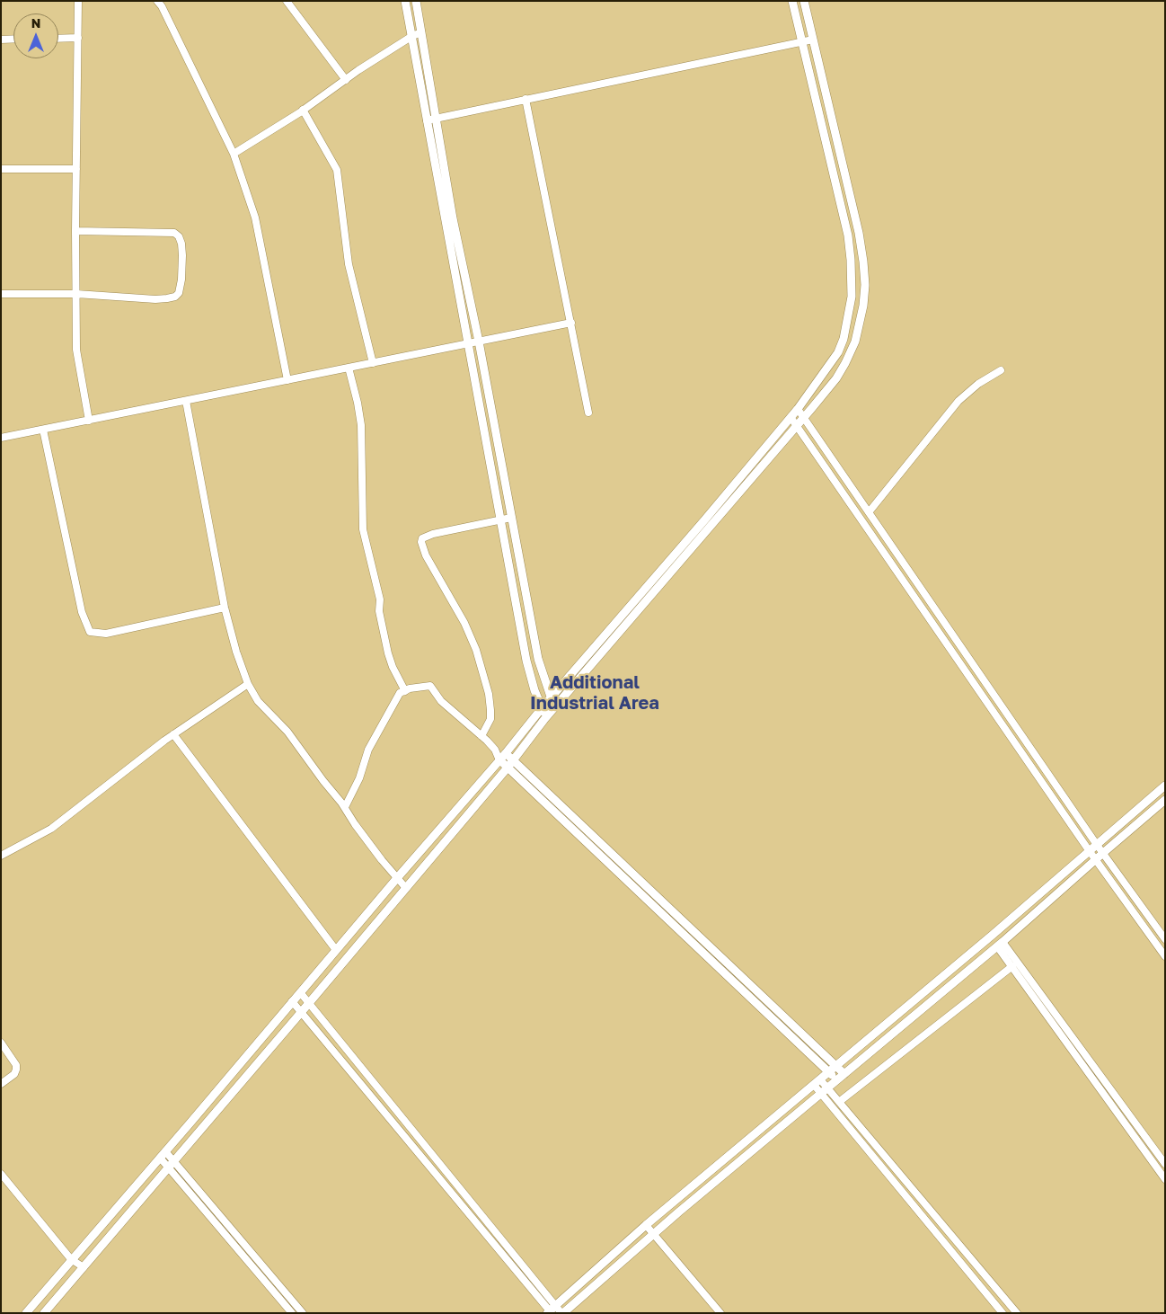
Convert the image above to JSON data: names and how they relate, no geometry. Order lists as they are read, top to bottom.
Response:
{
  "districts": ["Additional Industrial Area"],
  "north": "top"
}
